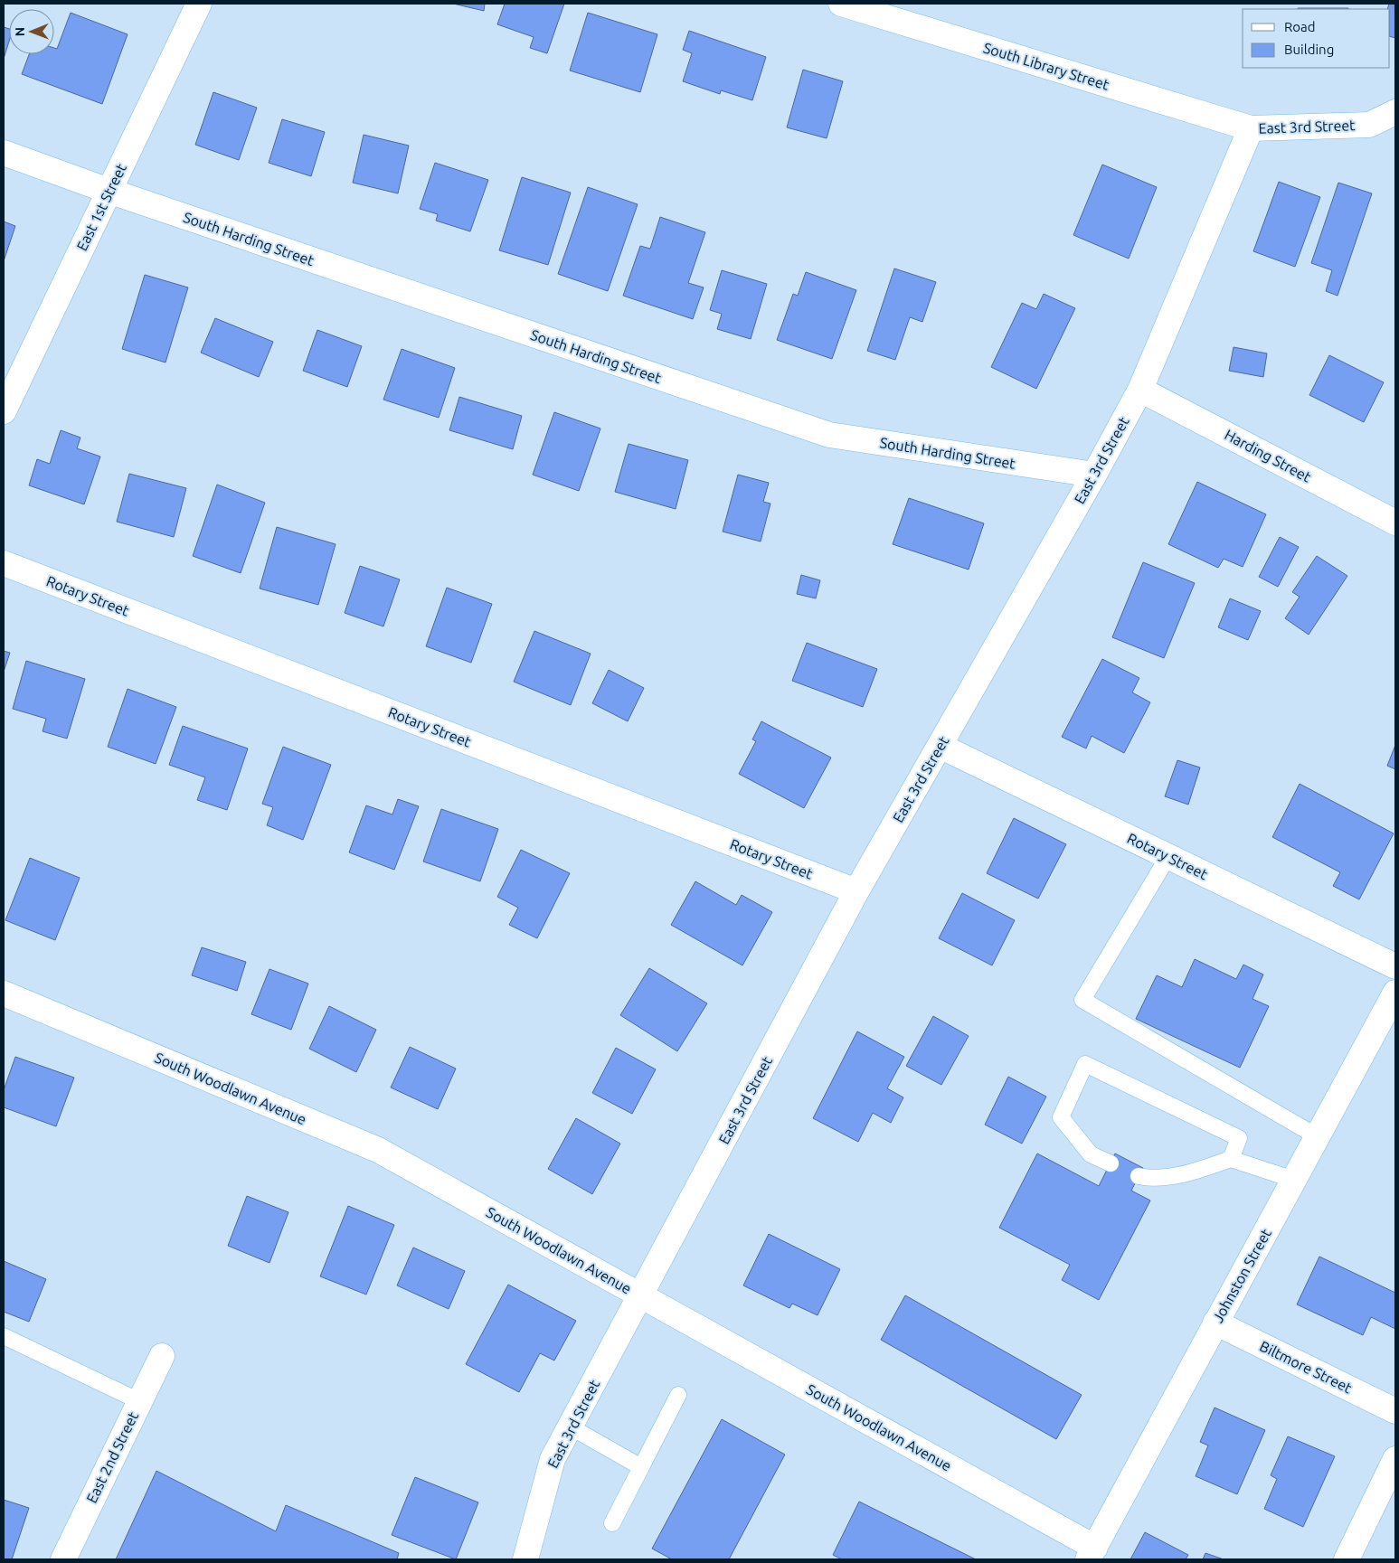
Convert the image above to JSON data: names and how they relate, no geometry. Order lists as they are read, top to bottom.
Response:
{
  "streets": {
    "street": [
      "South Library Street",
      "East 3rd Street",
      "East 1st Street",
      "South Harding Street",
      "Harding Street",
      "Rotary Street",
      "South Woodlawn Avenue",
      "Johnston Street",
      "Biltmore Street",
      "East 2nd Street"
    ]
  },
  "crossings": [
    ["South Library Street", "East 3rd Street"],
    ["East 3rd Street", "South Harding Street"],
    ["East 3rd Street", "Harding Street"],
    ["East 3rd Street", "Rotary Street"],
    ["East 3rd Street", "South Woodlawn Avenue"],
    ["East 1st Street", "South Harding Street"],
    ["South Woodlawn Avenue", "Johnston Street"],
    ["Johnston Street", "Biltmore Street"]
  ],
  "legend": ["Road", "Building"],
  "north": "left"
}
